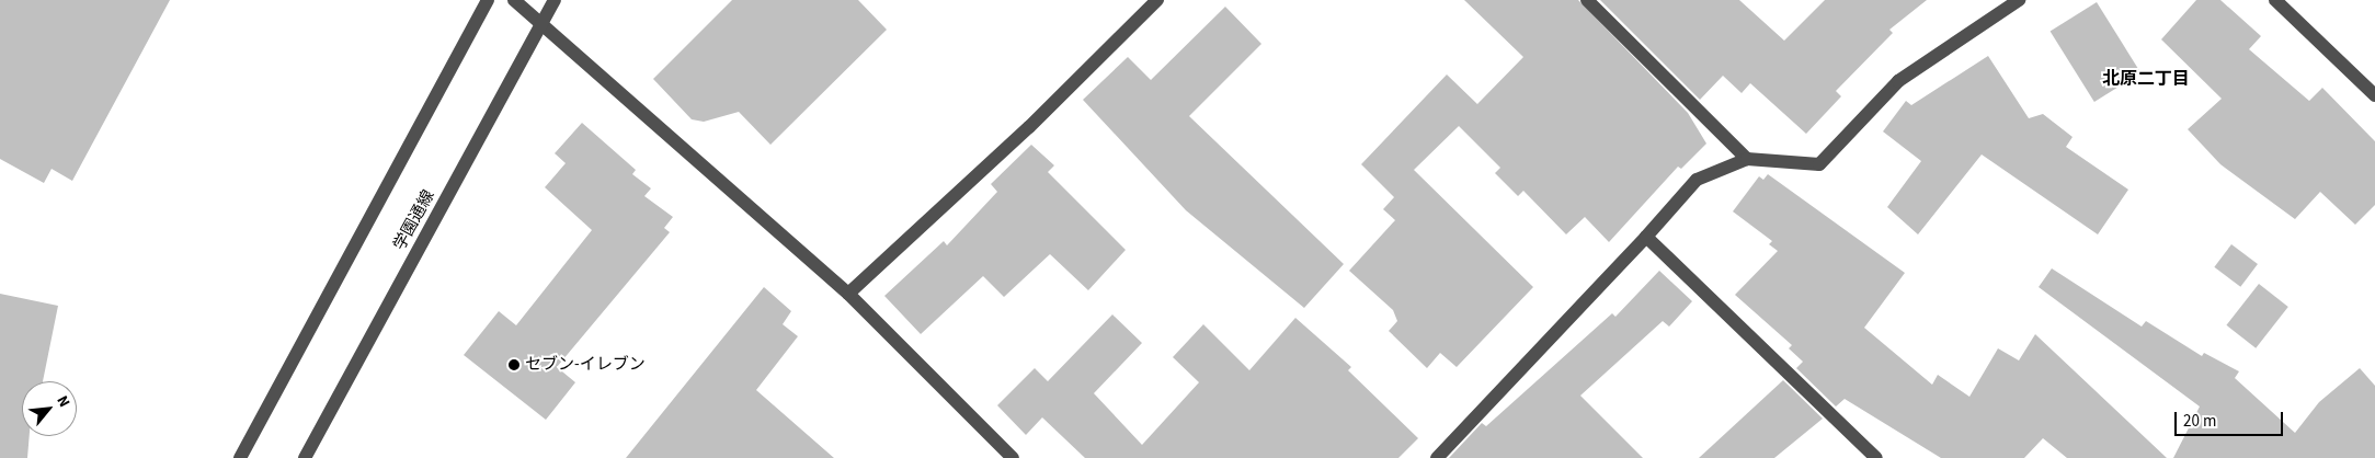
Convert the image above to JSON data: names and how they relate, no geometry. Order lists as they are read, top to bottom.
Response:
{
  "streets": {
    "street": ["学園通線"]
  },
  "districts": ["北原二丁目"],
  "places": ["セブン-イレブン"],
  "scale_bar": "20 m",
  "north": "top right"
}
